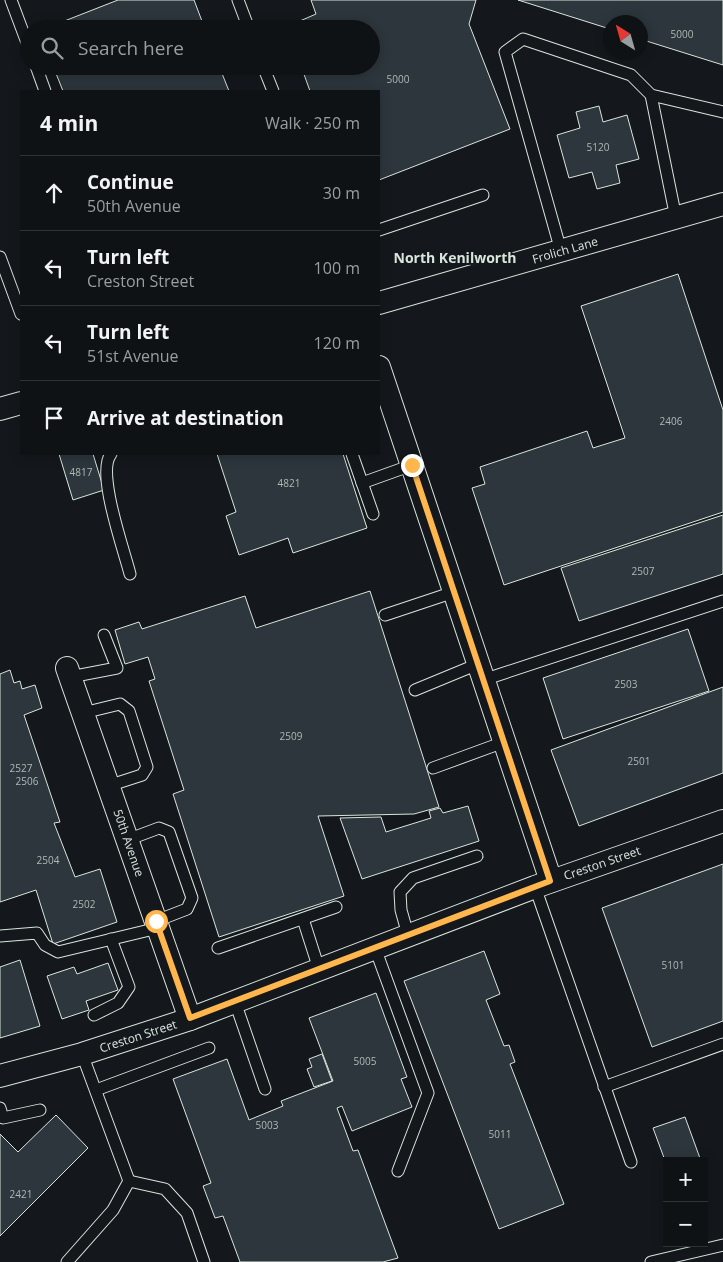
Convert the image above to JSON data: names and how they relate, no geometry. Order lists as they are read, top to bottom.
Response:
{
  "streets": {
    "street": ["Frolich Lane", "50th Avenue", "Creston Street"]
  },
  "crossings": [
    ["50th Avenue", "Creston Street"]
  ],
  "districts": ["North Kenilworth"],
  "house_numbers": [
    "5000",
    "5000",
    "5120",
    "2406",
    "4817",
    "4821",
    "2507",
    "2503",
    "2509",
    "2501",
    "2527",
    "2506",
    "2504",
    "2502",
    "5101",
    "5005",
    "5003",
    "5011",
    "2421"
  ],
  "north": "top left",
  "page": {
    "search": "Search here",
    "heading": ["4 min", "Walk · 250 m"],
    "list": [
      ["Continue", "50th Avenue", "30 m"],
      ["Turn left", "Creston Street", "100 m"],
      ["Turn left", "51st Avenue", "120 m"],
      "Arrive at destination"
    ],
    "map_buttons": ["+", "−"]
  }
}
